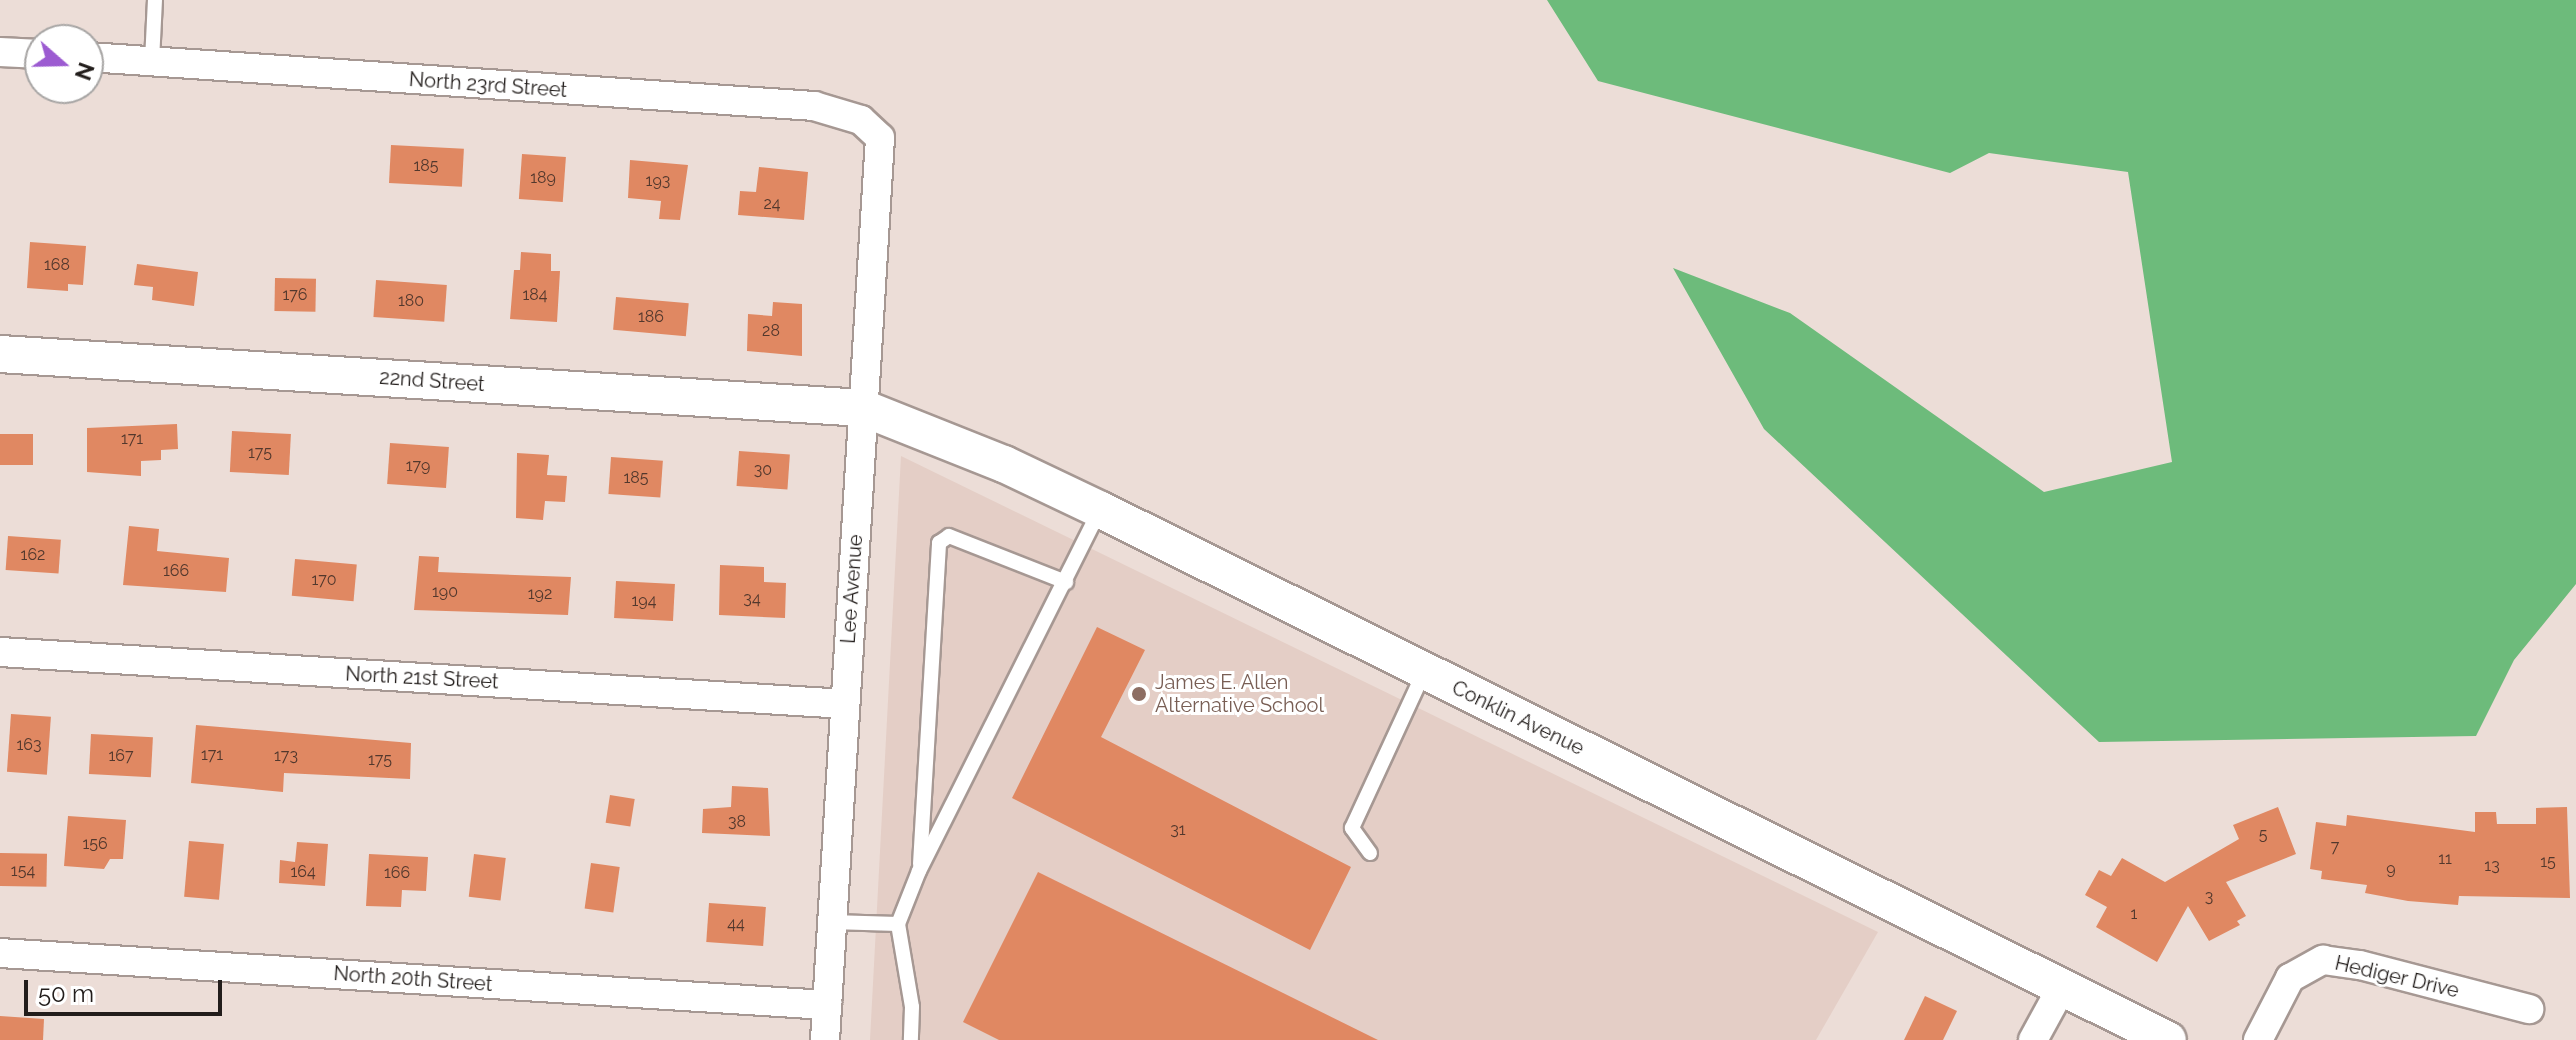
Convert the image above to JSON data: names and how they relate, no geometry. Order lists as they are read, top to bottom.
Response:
{
  "streets": {
    "street": [
      "North 23rd Street",
      "22nd Street",
      "Lee Avenue",
      "North 21st Street",
      "Conklin Avenue",
      "Hediger Drive",
      "North 20th Street"
    ]
  },
  "crossings": [
    ["North 23rd Street", "Lee Avenue"],
    ["22nd Street", "Lee Avenue"],
    ["22nd Street", "Conklin Avenue"],
    ["Lee Avenue", "North 21st Street"],
    ["Lee Avenue", "Conklin Avenue"],
    ["Lee Avenue", "North 20th Street"]
  ],
  "places": ["James E. Allen Alternative School"],
  "house_numbers": [
    "185",
    "189",
    "193",
    "24",
    "168",
    "176",
    "184",
    "180",
    "186",
    "28",
    "171",
    "175",
    "179",
    "30",
    "185",
    "162",
    "166",
    "170",
    "190",
    "192",
    "34",
    "194",
    "163",
    "171",
    "167",
    "173",
    "175",
    "38",
    "31",
    "5",
    "156",
    "7",
    "11",
    "15",
    "13",
    "9",
    "154",
    "164",
    "166",
    "3",
    "1",
    "44"
  ],
  "scale_bar": "50 m",
  "north": "right"
}
